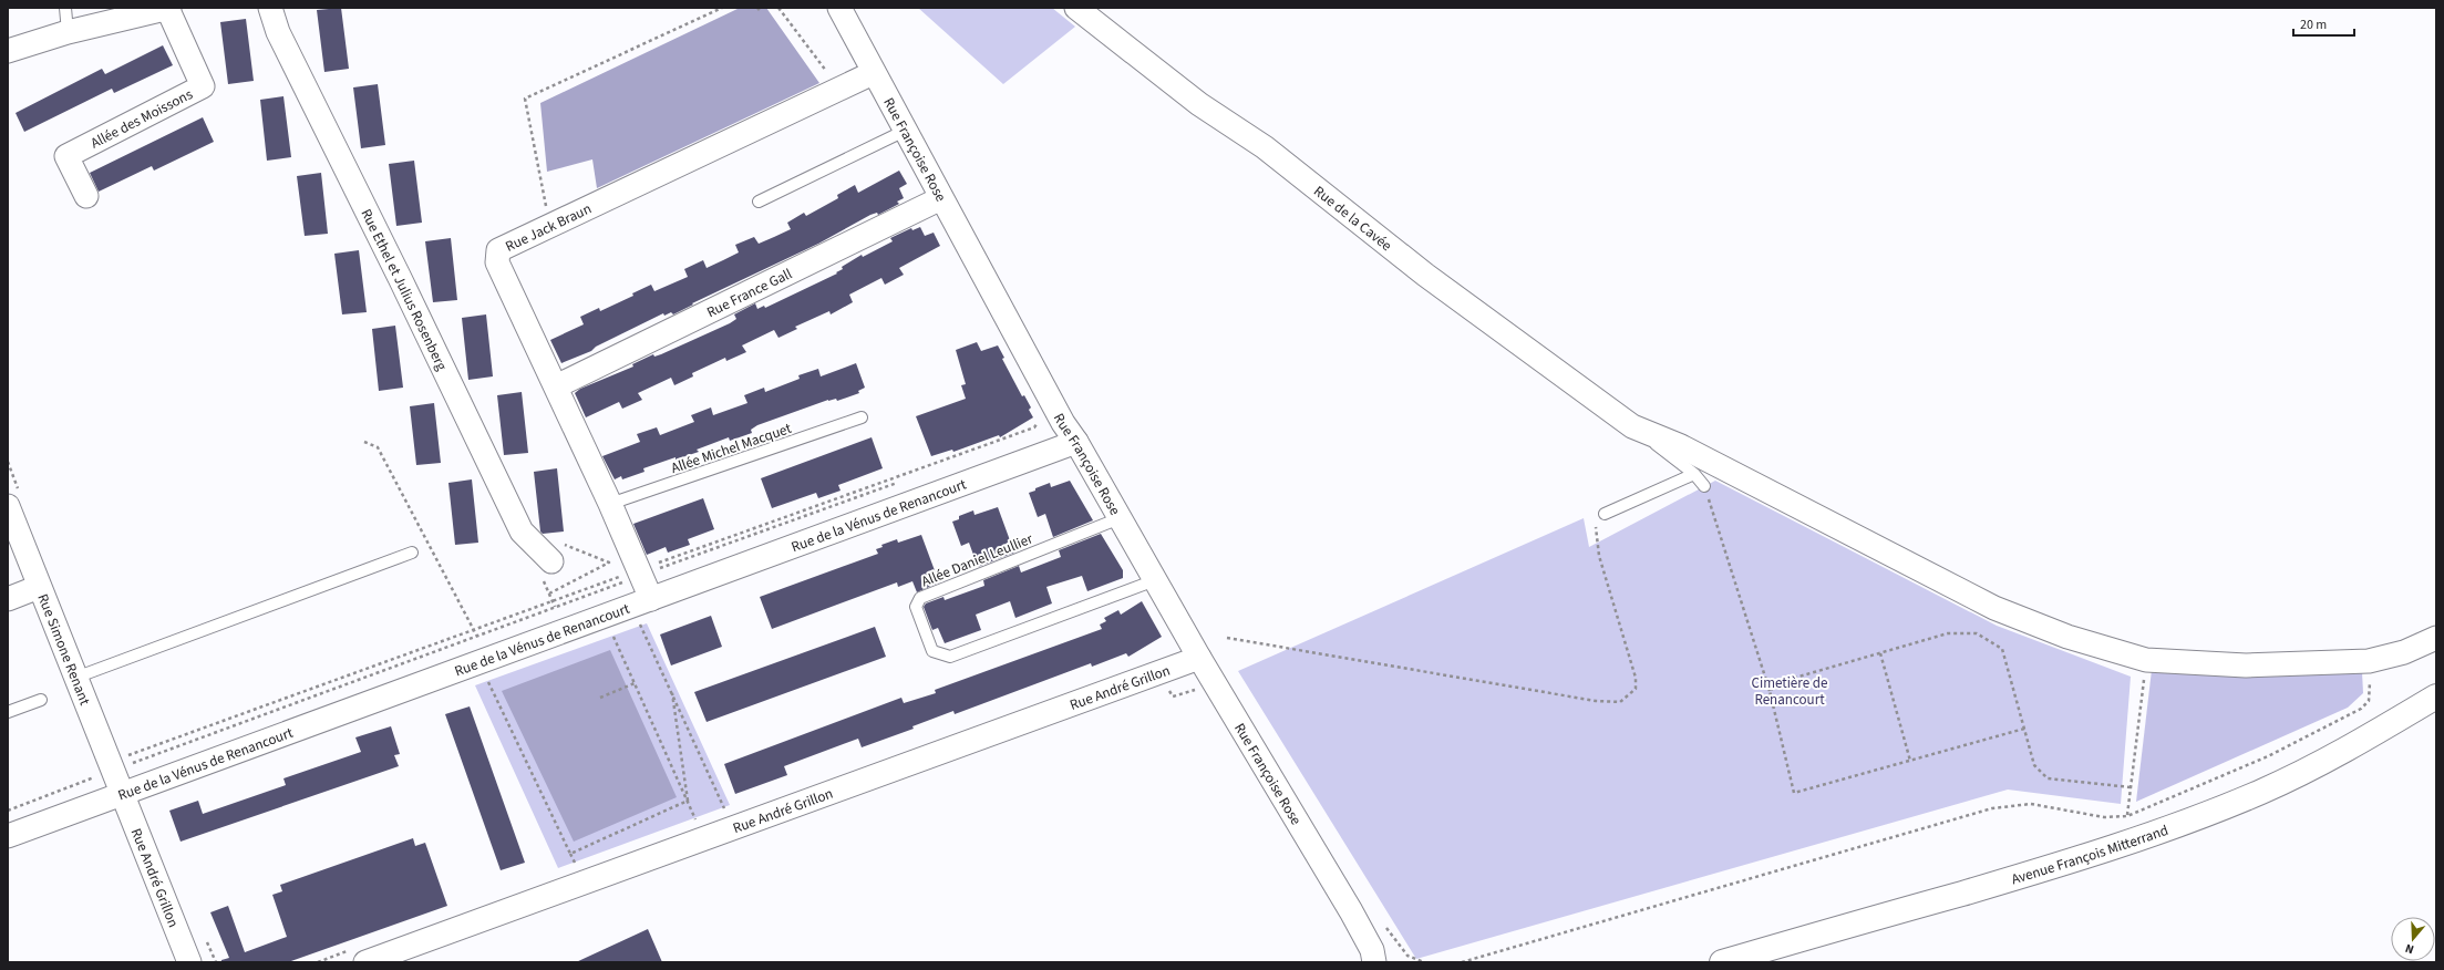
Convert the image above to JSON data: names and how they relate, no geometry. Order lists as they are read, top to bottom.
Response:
{
  "streets": {
    "main road": ["Avenue François Mitterrand"],
    "street": [
      "Allée des Moissons",
      "Rue Françoise Rose",
      "Rue de la Cavée",
      "Rue Jack Braun",
      "Rue Ethel et Julius Rosenberg",
      "Rue France Gall",
      "Rue de la Vénus de Renancourt",
      "Rue Simone Renant",
      "Rue André Grillon"
    ],
    "lane": ["Allée Michel Macquet", "Allée Daniel Leullier"]
  },
  "crossings": [
    ["Rue Françoise Rose", "Rue Jack Braun"],
    ["Rue Françoise Rose", "Rue France Gall"],
    ["Rue Françoise Rose", "Rue de la Vénus de Renancourt"],
    ["Rue Françoise Rose", "Allée Daniel Leullier"],
    ["Rue Françoise Rose", "Rue André Grillon"],
    ["Rue Jack Braun", "Rue France Gall"],
    ["Rue Jack Braun", "Allée Michel Macquet"],
    ["Rue Jack Braun", "Rue de la Vénus de Renancourt"],
    ["Rue de la Vénus de Renancourt", "Rue Simone Renant"],
    ["Rue de la Vénus de Renancourt", "Rue André Grillon"],
    ["Rue Simone Renant", "Rue André Grillon"]
  ],
  "parks": ["Cimetière de Renancourt"],
  "scale_bar": "20 m",
  "north": "bottom"
}
